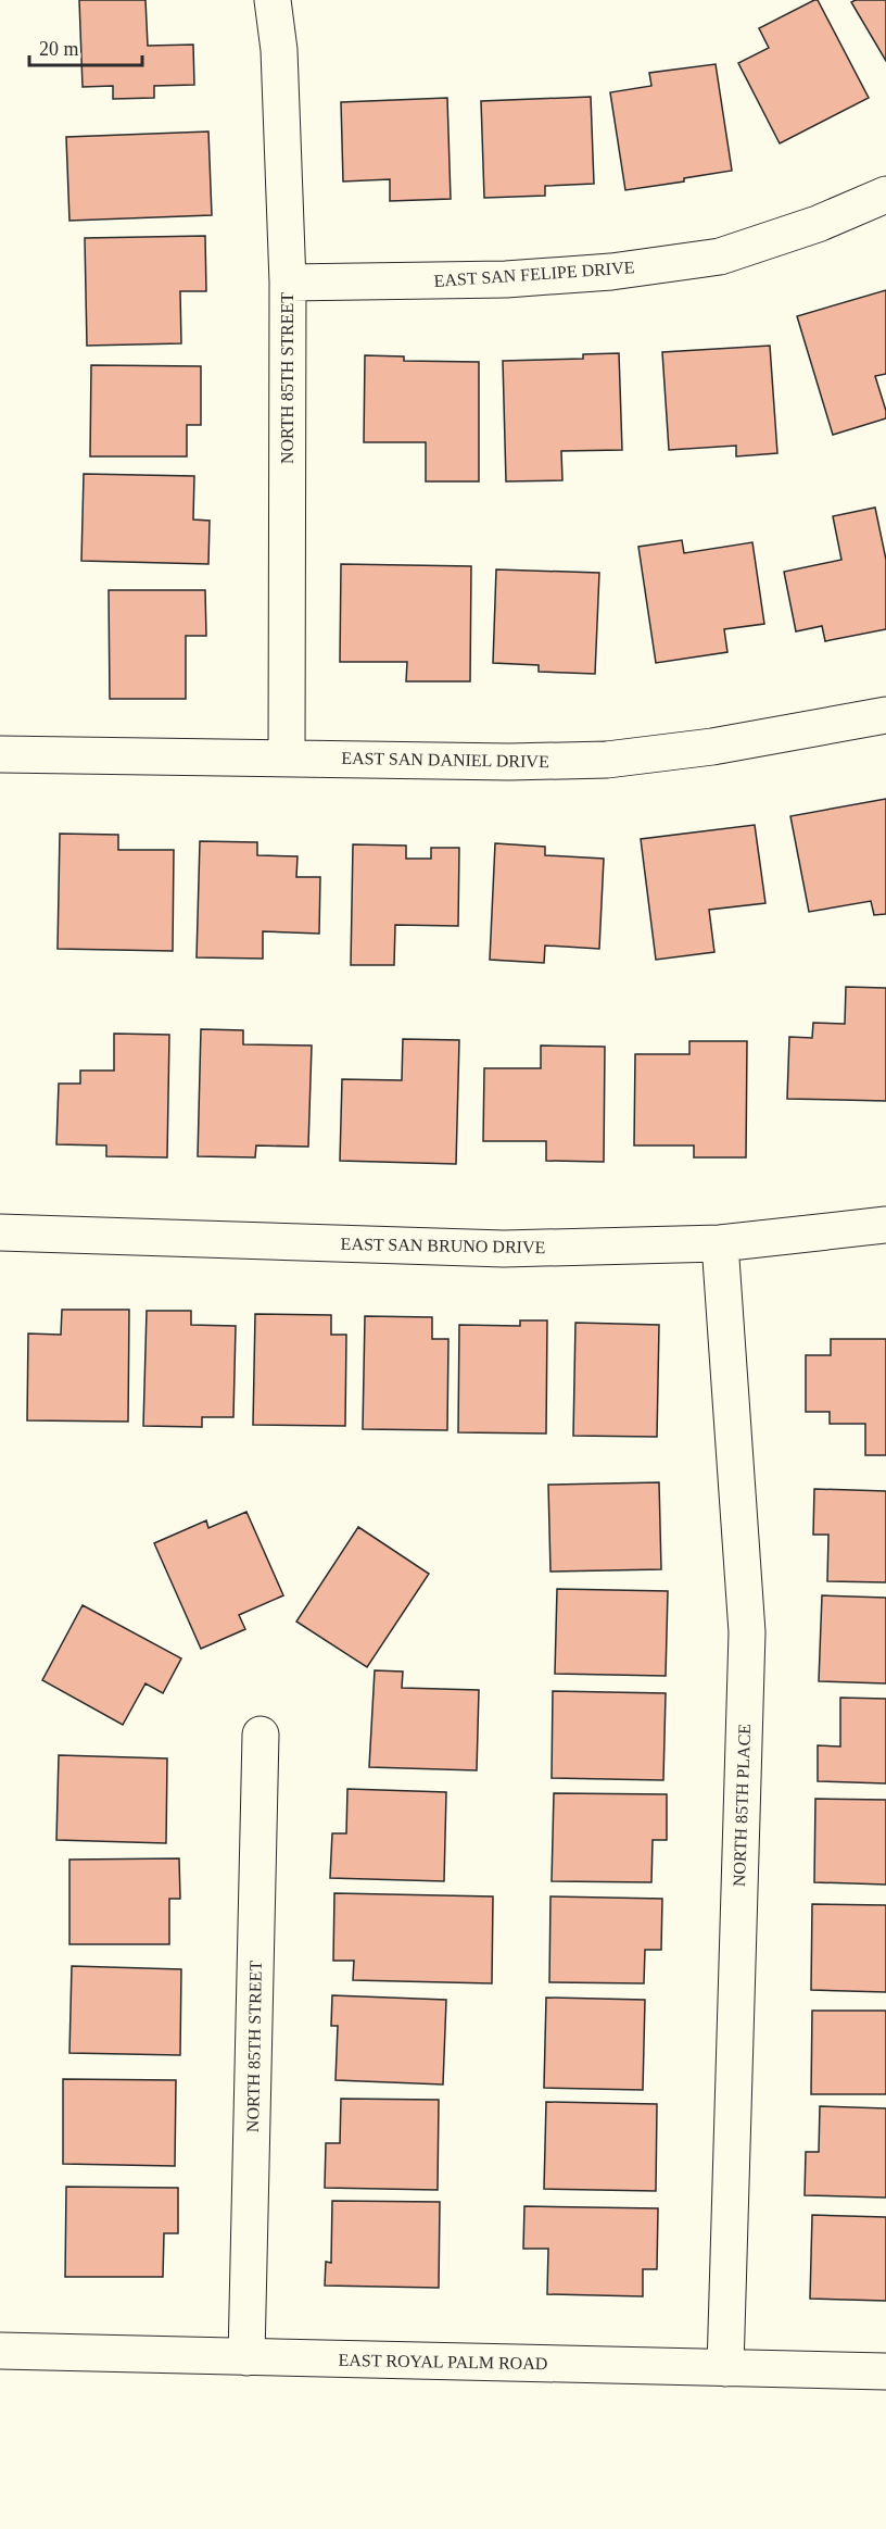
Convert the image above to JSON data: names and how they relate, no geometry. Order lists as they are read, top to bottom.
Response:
{
  "streets": {
    "street": [
      "EAST SAN FELIPE DRIVE",
      "NORTH 85TH STREET",
      "EAST SAN DANIEL DRIVE",
      "EAST SAN BRUNO DRIVE",
      "NORTH 85TH PLACE",
      "EAST ROYAL PALM ROAD"
    ]
  },
  "crossings": [
    ["EAST SAN FELIPE DRIVE", "NORTH 85TH STREET"],
    ["NORTH 85TH STREET", "EAST SAN DANIEL DRIVE"],
    ["NORTH 85TH STREET", "EAST ROYAL PALM ROAD"],
    ["EAST SAN BRUNO DRIVE", "NORTH 85TH PLACE"],
    ["NORTH 85TH PLACE", "EAST ROYAL PALM ROAD"]
  ],
  "scale_bar": "20 m"
}
